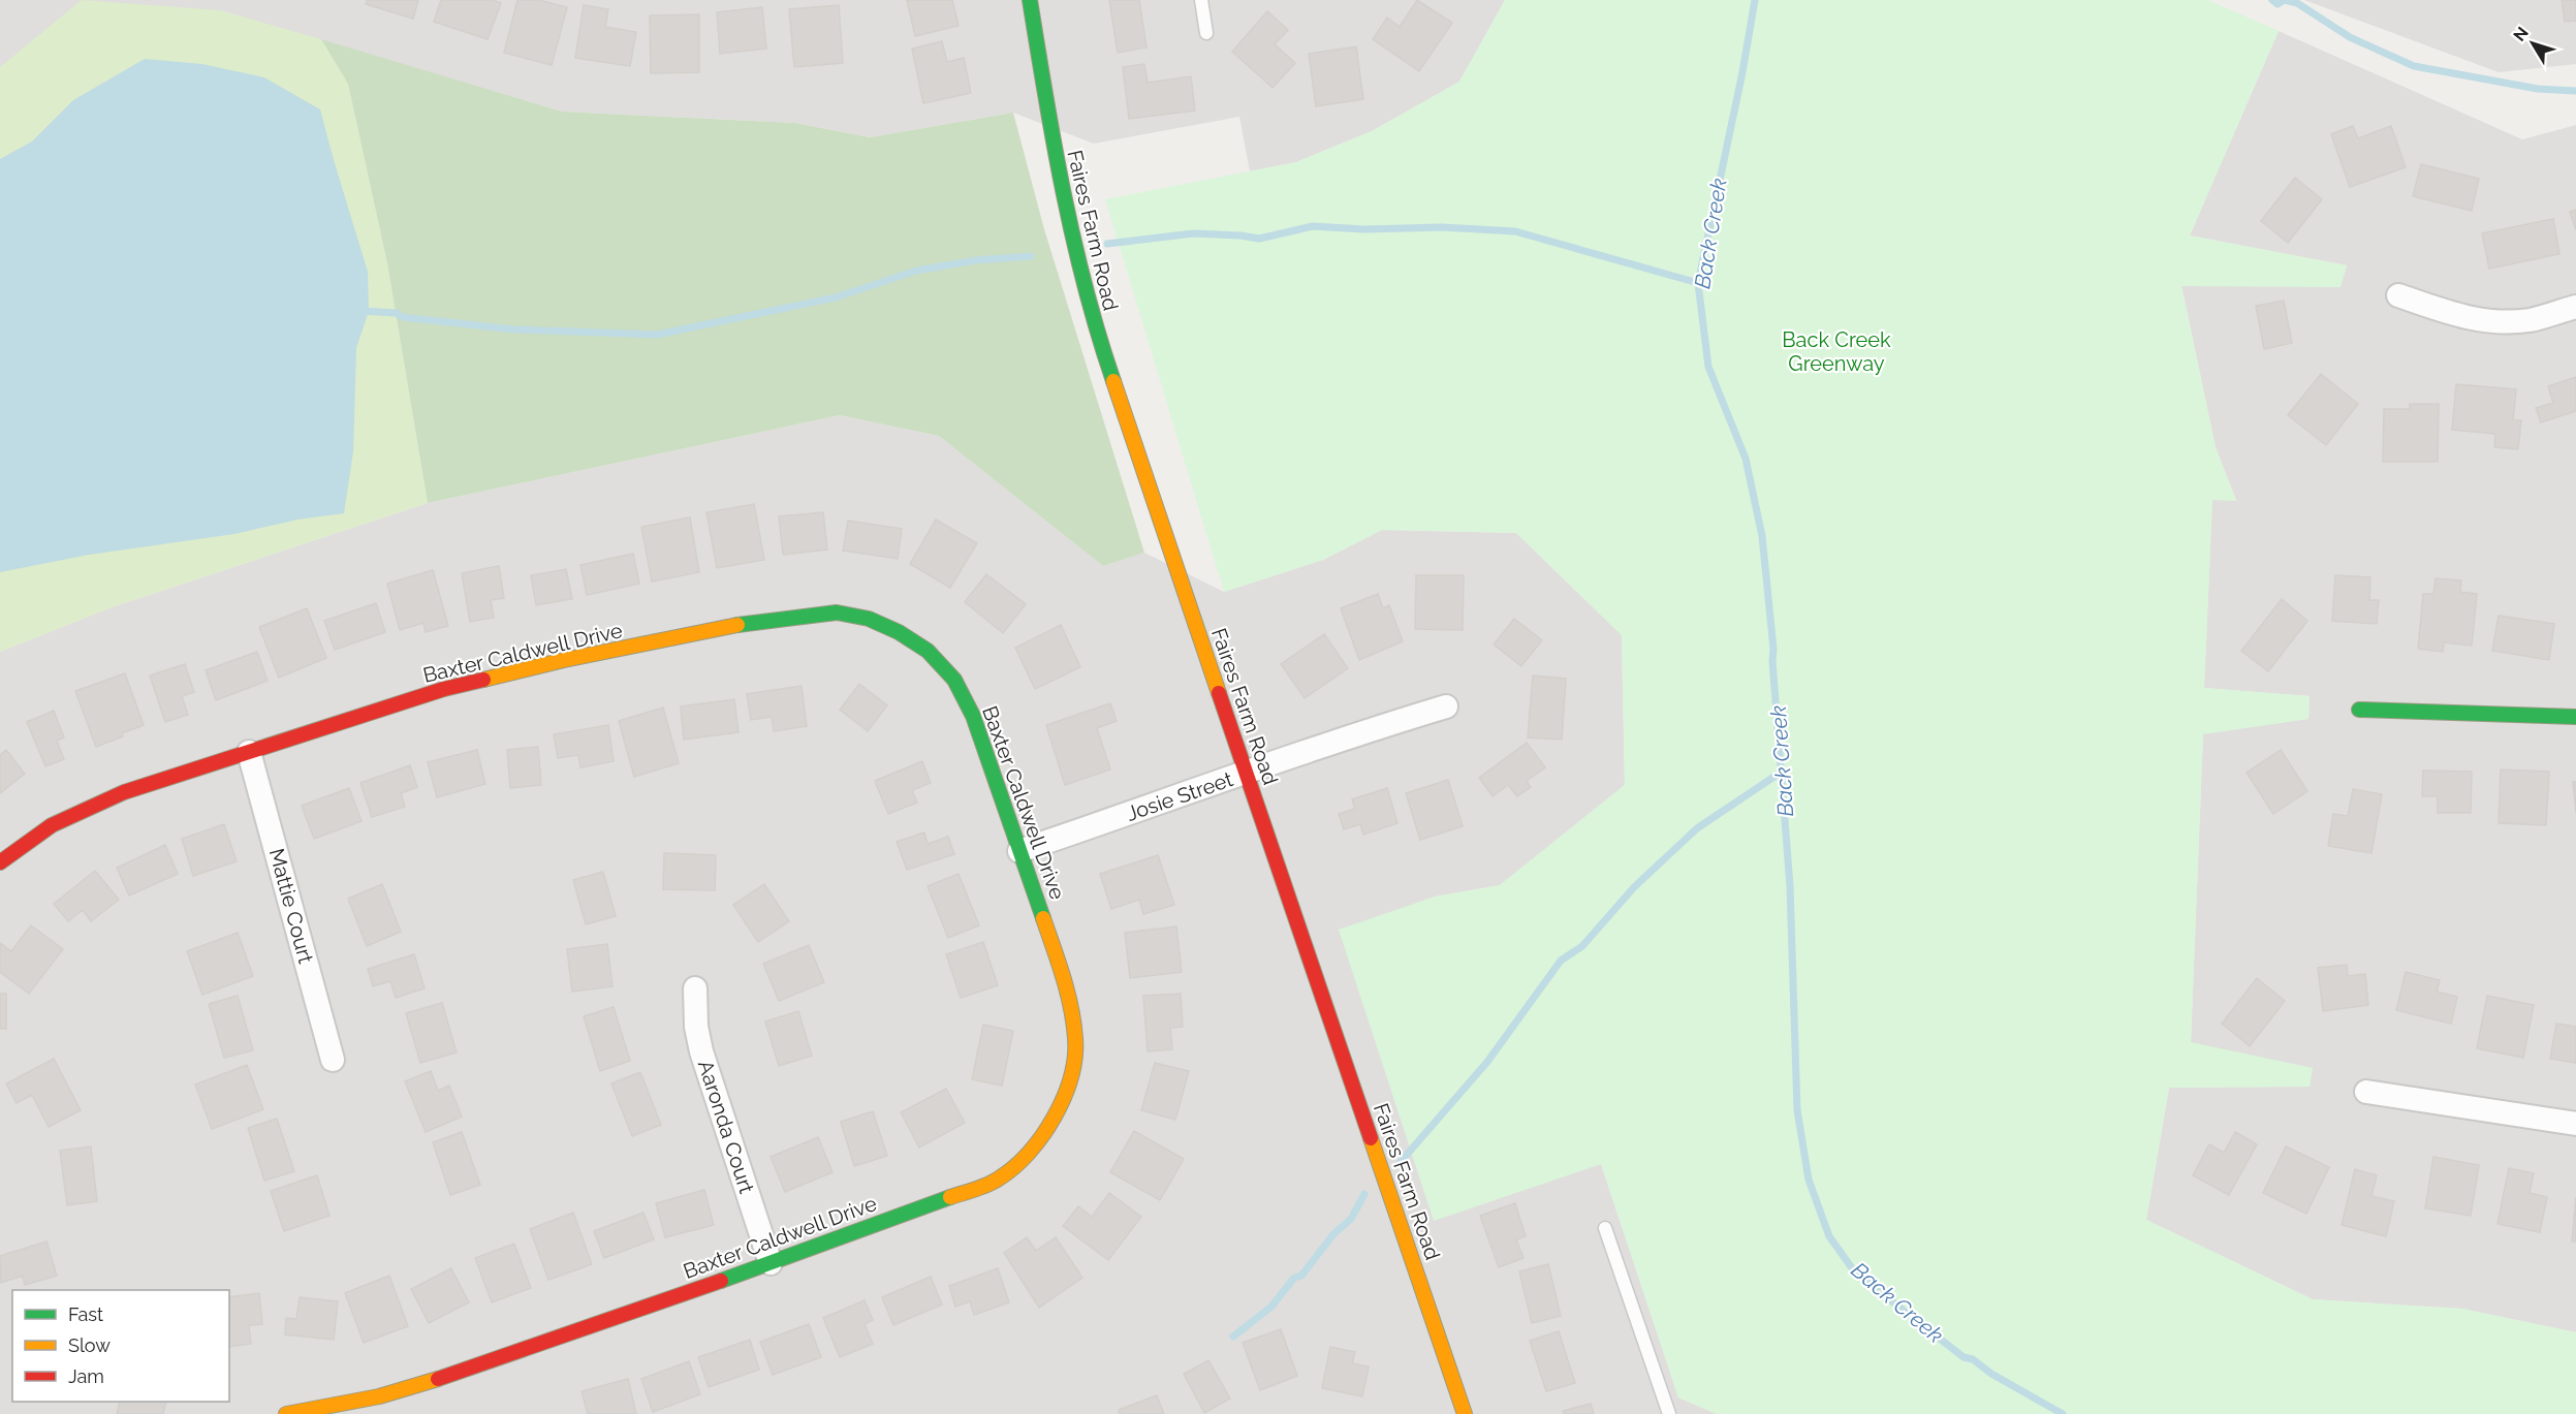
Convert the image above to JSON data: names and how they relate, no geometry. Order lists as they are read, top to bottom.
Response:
{
  "streets": {
    "street": [
      "Faires Farm Road",
      "Baxter Caldwell Drive",
      "Josie Street",
      "Mattie Court",
      "Aaronda Court"
    ]
  },
  "crossings": [
    ["Faires Farm Road", "Josie Street"],
    ["Baxter Caldwell Drive", "Josie Street"],
    ["Baxter Caldwell Drive", "Mattie Court"],
    ["Baxter Caldwell Drive", "Aaronda Court"]
  ],
  "water": ["Back Creek"],
  "parks": ["Back Creek Greenway"],
  "legend": ["Fast", "Slow", "Jam"],
  "north": "top left"
}
